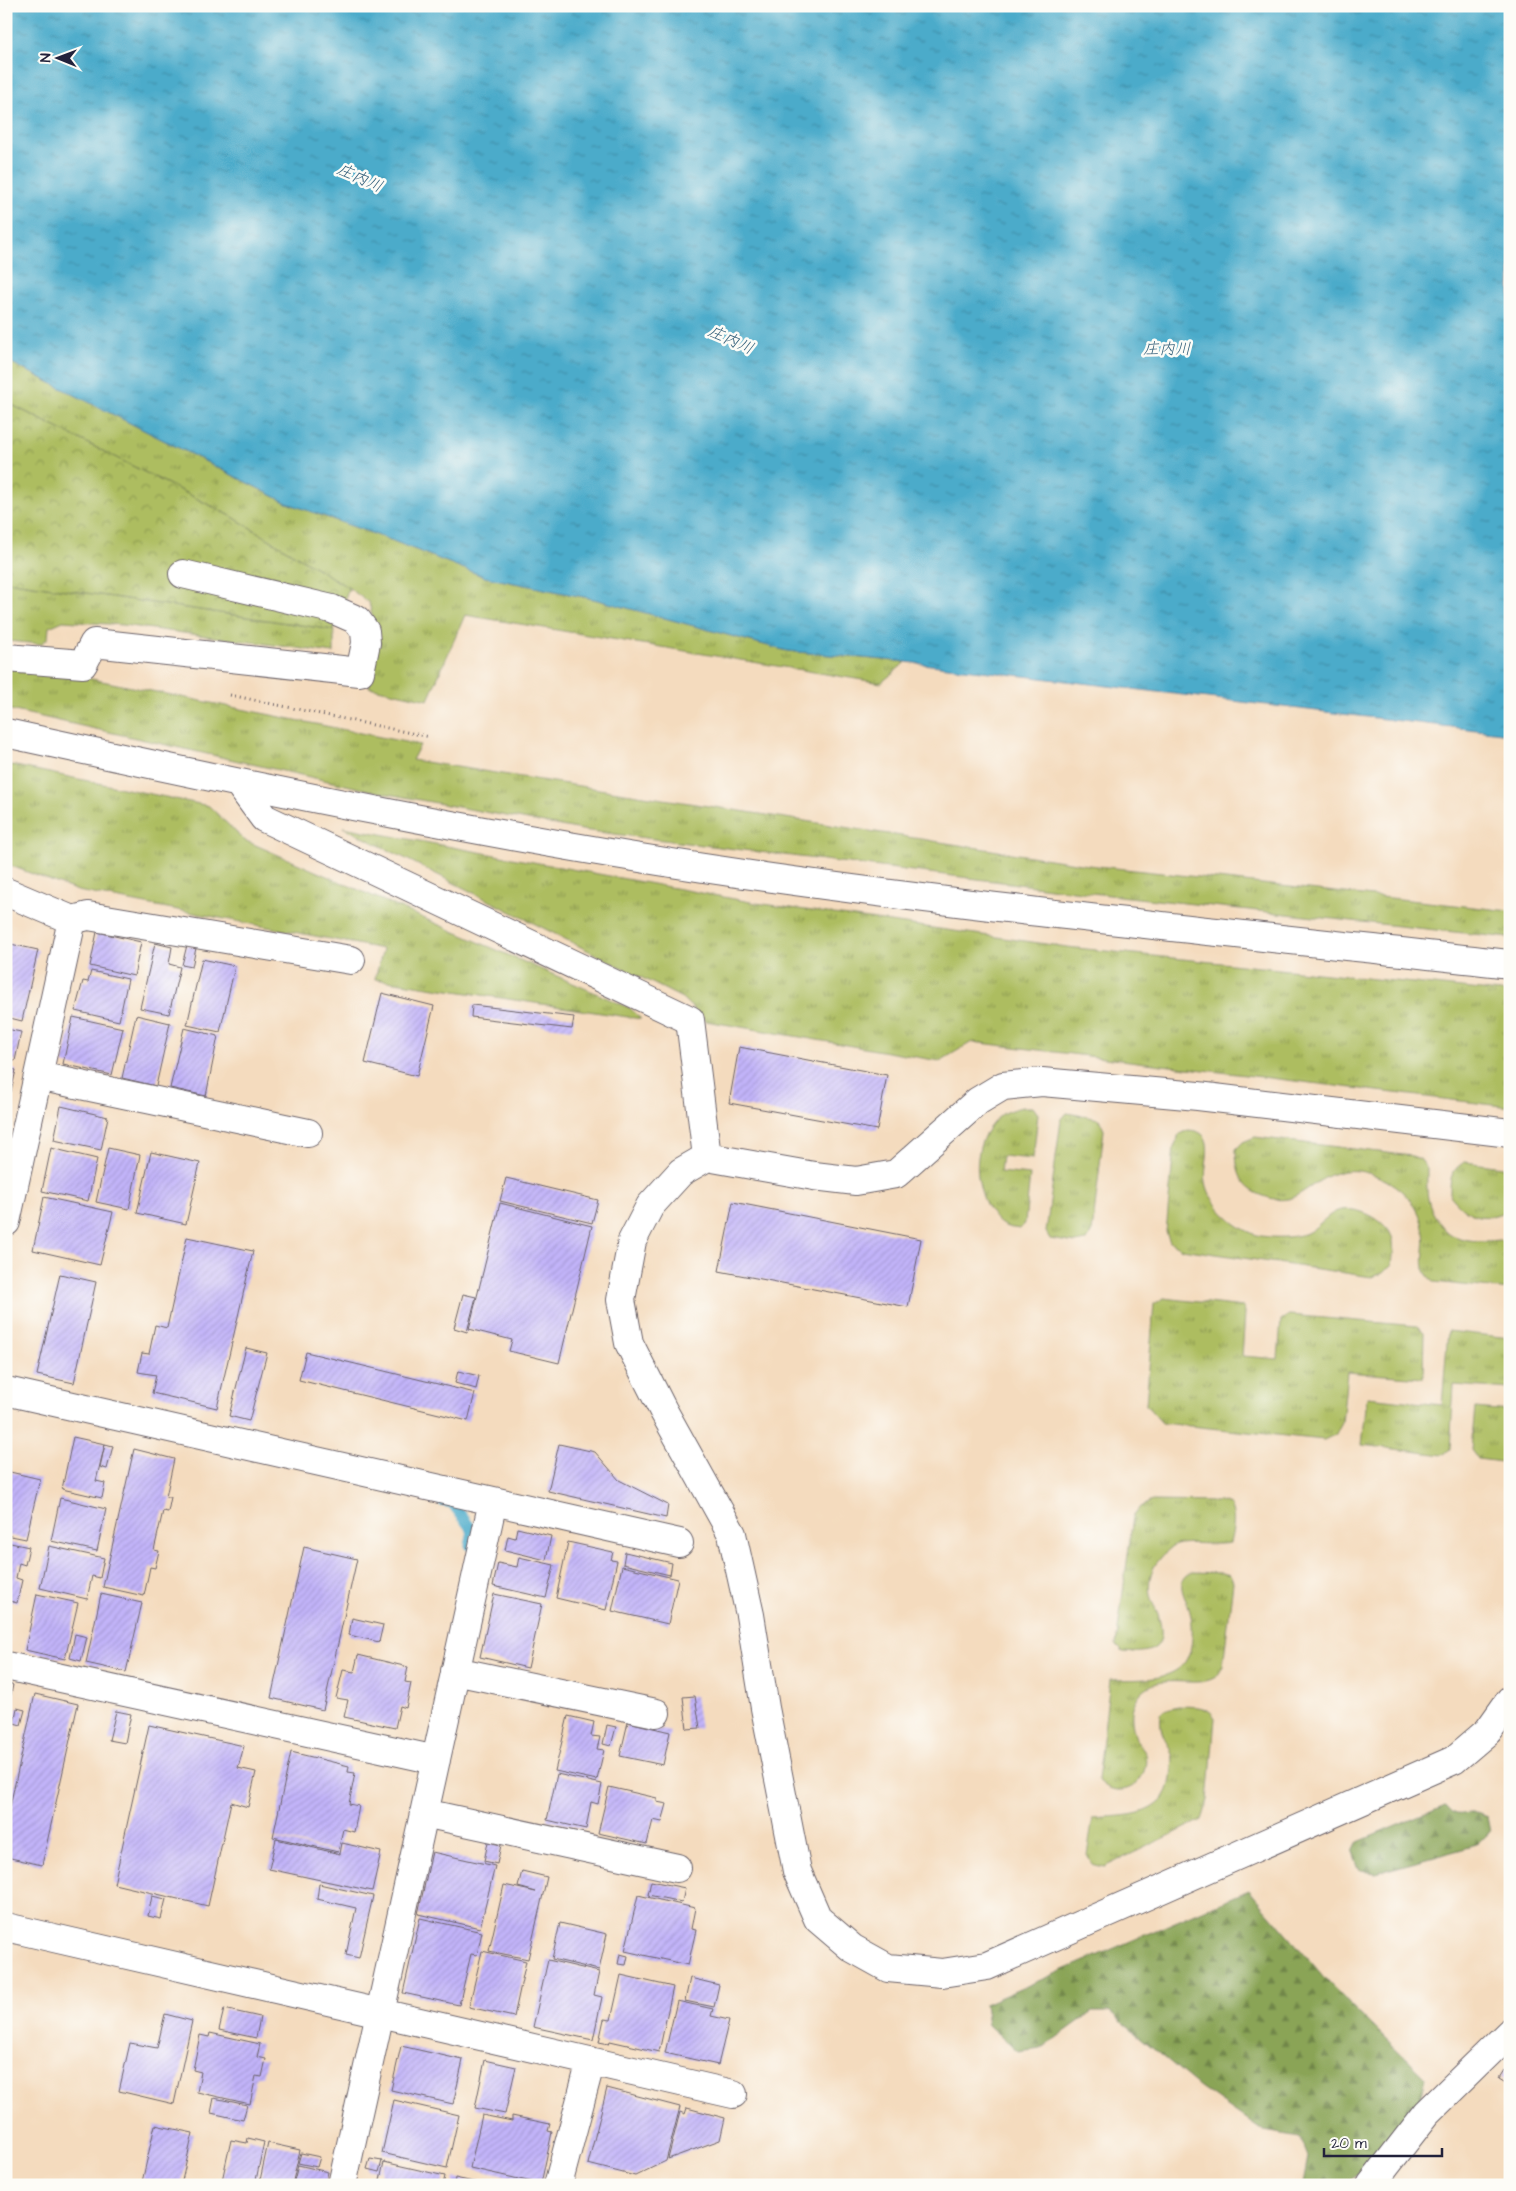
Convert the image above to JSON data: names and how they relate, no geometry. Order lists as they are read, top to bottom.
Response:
{
  "water": ["庄内川"],
  "scale_bar": "20 m",
  "north": "left"
}
